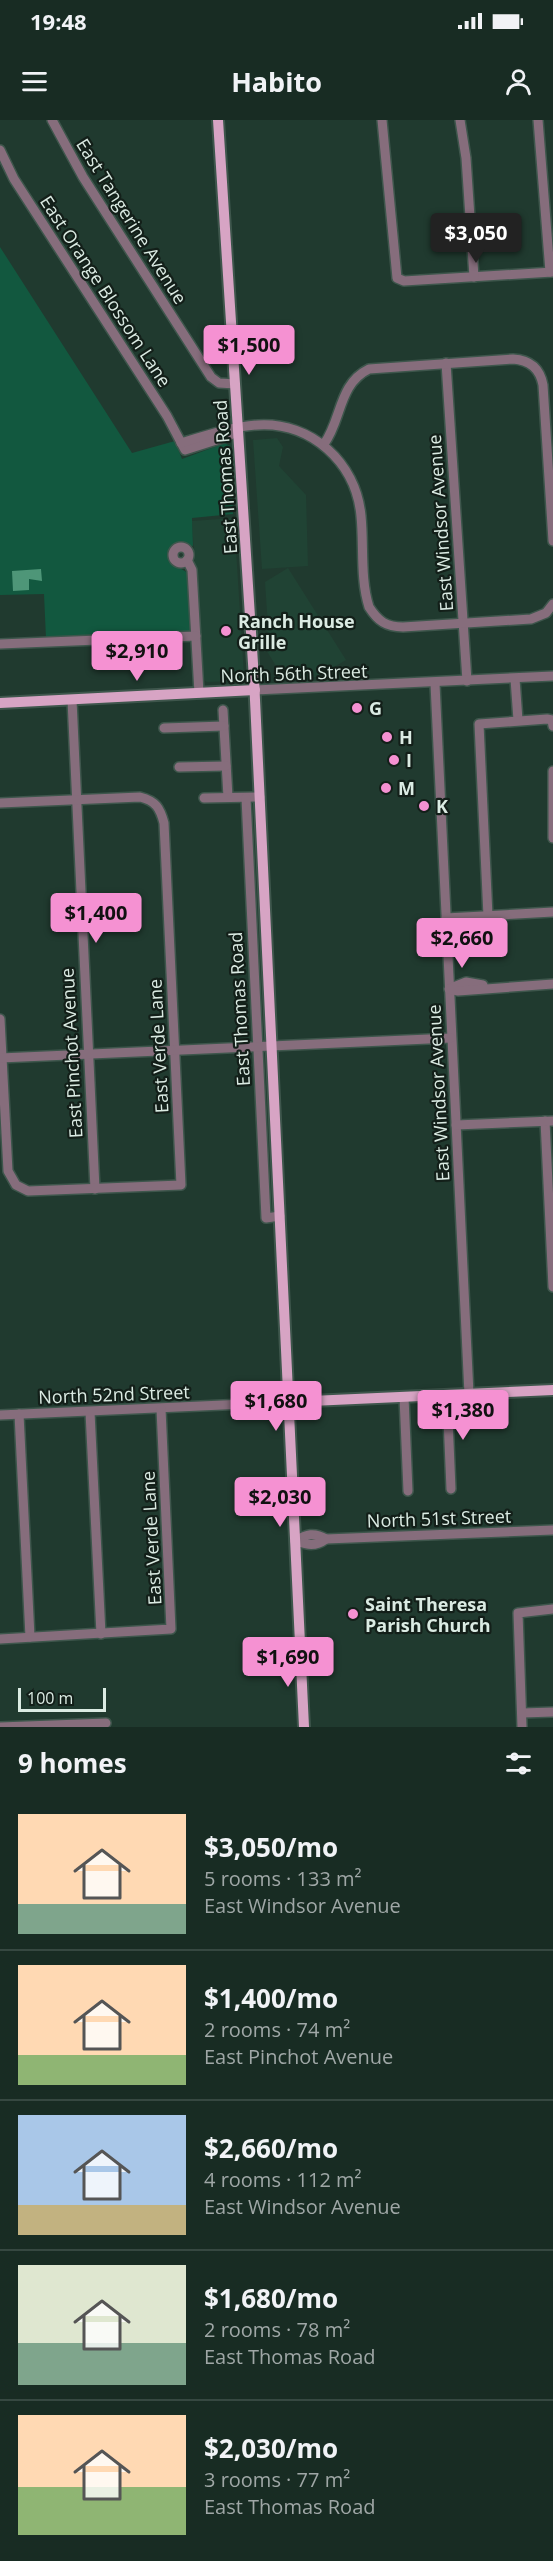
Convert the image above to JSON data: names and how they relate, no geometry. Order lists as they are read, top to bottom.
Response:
{
  "streets": {
    "main road": ["East Thomas Road", "North 56th Street", "North 52nd Street"],
    "street": [
      "East Tangerine Avenue",
      "East Orange Blossom Lane",
      "East Windsor Avenue",
      "East Verde Lane",
      "East Pinchot Avenue",
      "North 51st Street"
    ]
  },
  "crossings": [
    ["East Tangerine Avenue", "East Thomas Road"],
    ["East Orange Blossom Lane", "East Thomas Road"],
    ["East Thomas Road", "North 56th Street"],
    ["East Thomas Road", "North 52nd Street"],
    ["East Thomas Road", "North 51st Street"],
    ["East Windsor Avenue", "North 56th Street"],
    ["East Windsor Avenue", "North 52nd Street"],
    ["North 56th Street", "East Pinchot Avenue"],
    ["East Verde Lane", "East Pinchot Avenue"],
    ["East Verde Lane", "North 52nd Street"]
  ],
  "places": [
    "Ranch House Grille",
    "G",
    "H",
    "I",
    "M",
    "K",
    "Saint Theresa Parish Church"
  ],
  "scale_bar": "100 m",
  "page": {
    "status": "19:48",
    "header": "Habito",
    "price": [
      "$3,050",
      "$1,500",
      "$2,910",
      "$1,400",
      "$2,660",
      "$1,680",
      "$1,380",
      "$2,030",
      "$1,690"
    ],
    "scale": "100 m",
    "heading": "9 homes",
    "list": [
      {
        "name": "$3,050/mo",
        "note": "5 rooms · 133 m² · East Windsor Avenue"
      },
      {
        "name": "$1,400/mo",
        "note": "2 rooms · 74 m² · East Pinchot Avenue"
      },
      {
        "name": "$2,660/mo",
        "note": "4 rooms · 112 m² · East Windsor Avenue"
      },
      {
        "name": "$1,680/mo",
        "note": "2 rooms · 78 m² · East Thomas Road"
      },
      {
        "name": "$2,030/mo",
        "note": "3 rooms · 77 m² · East Thomas Road"
      }
    ]
  }
}
